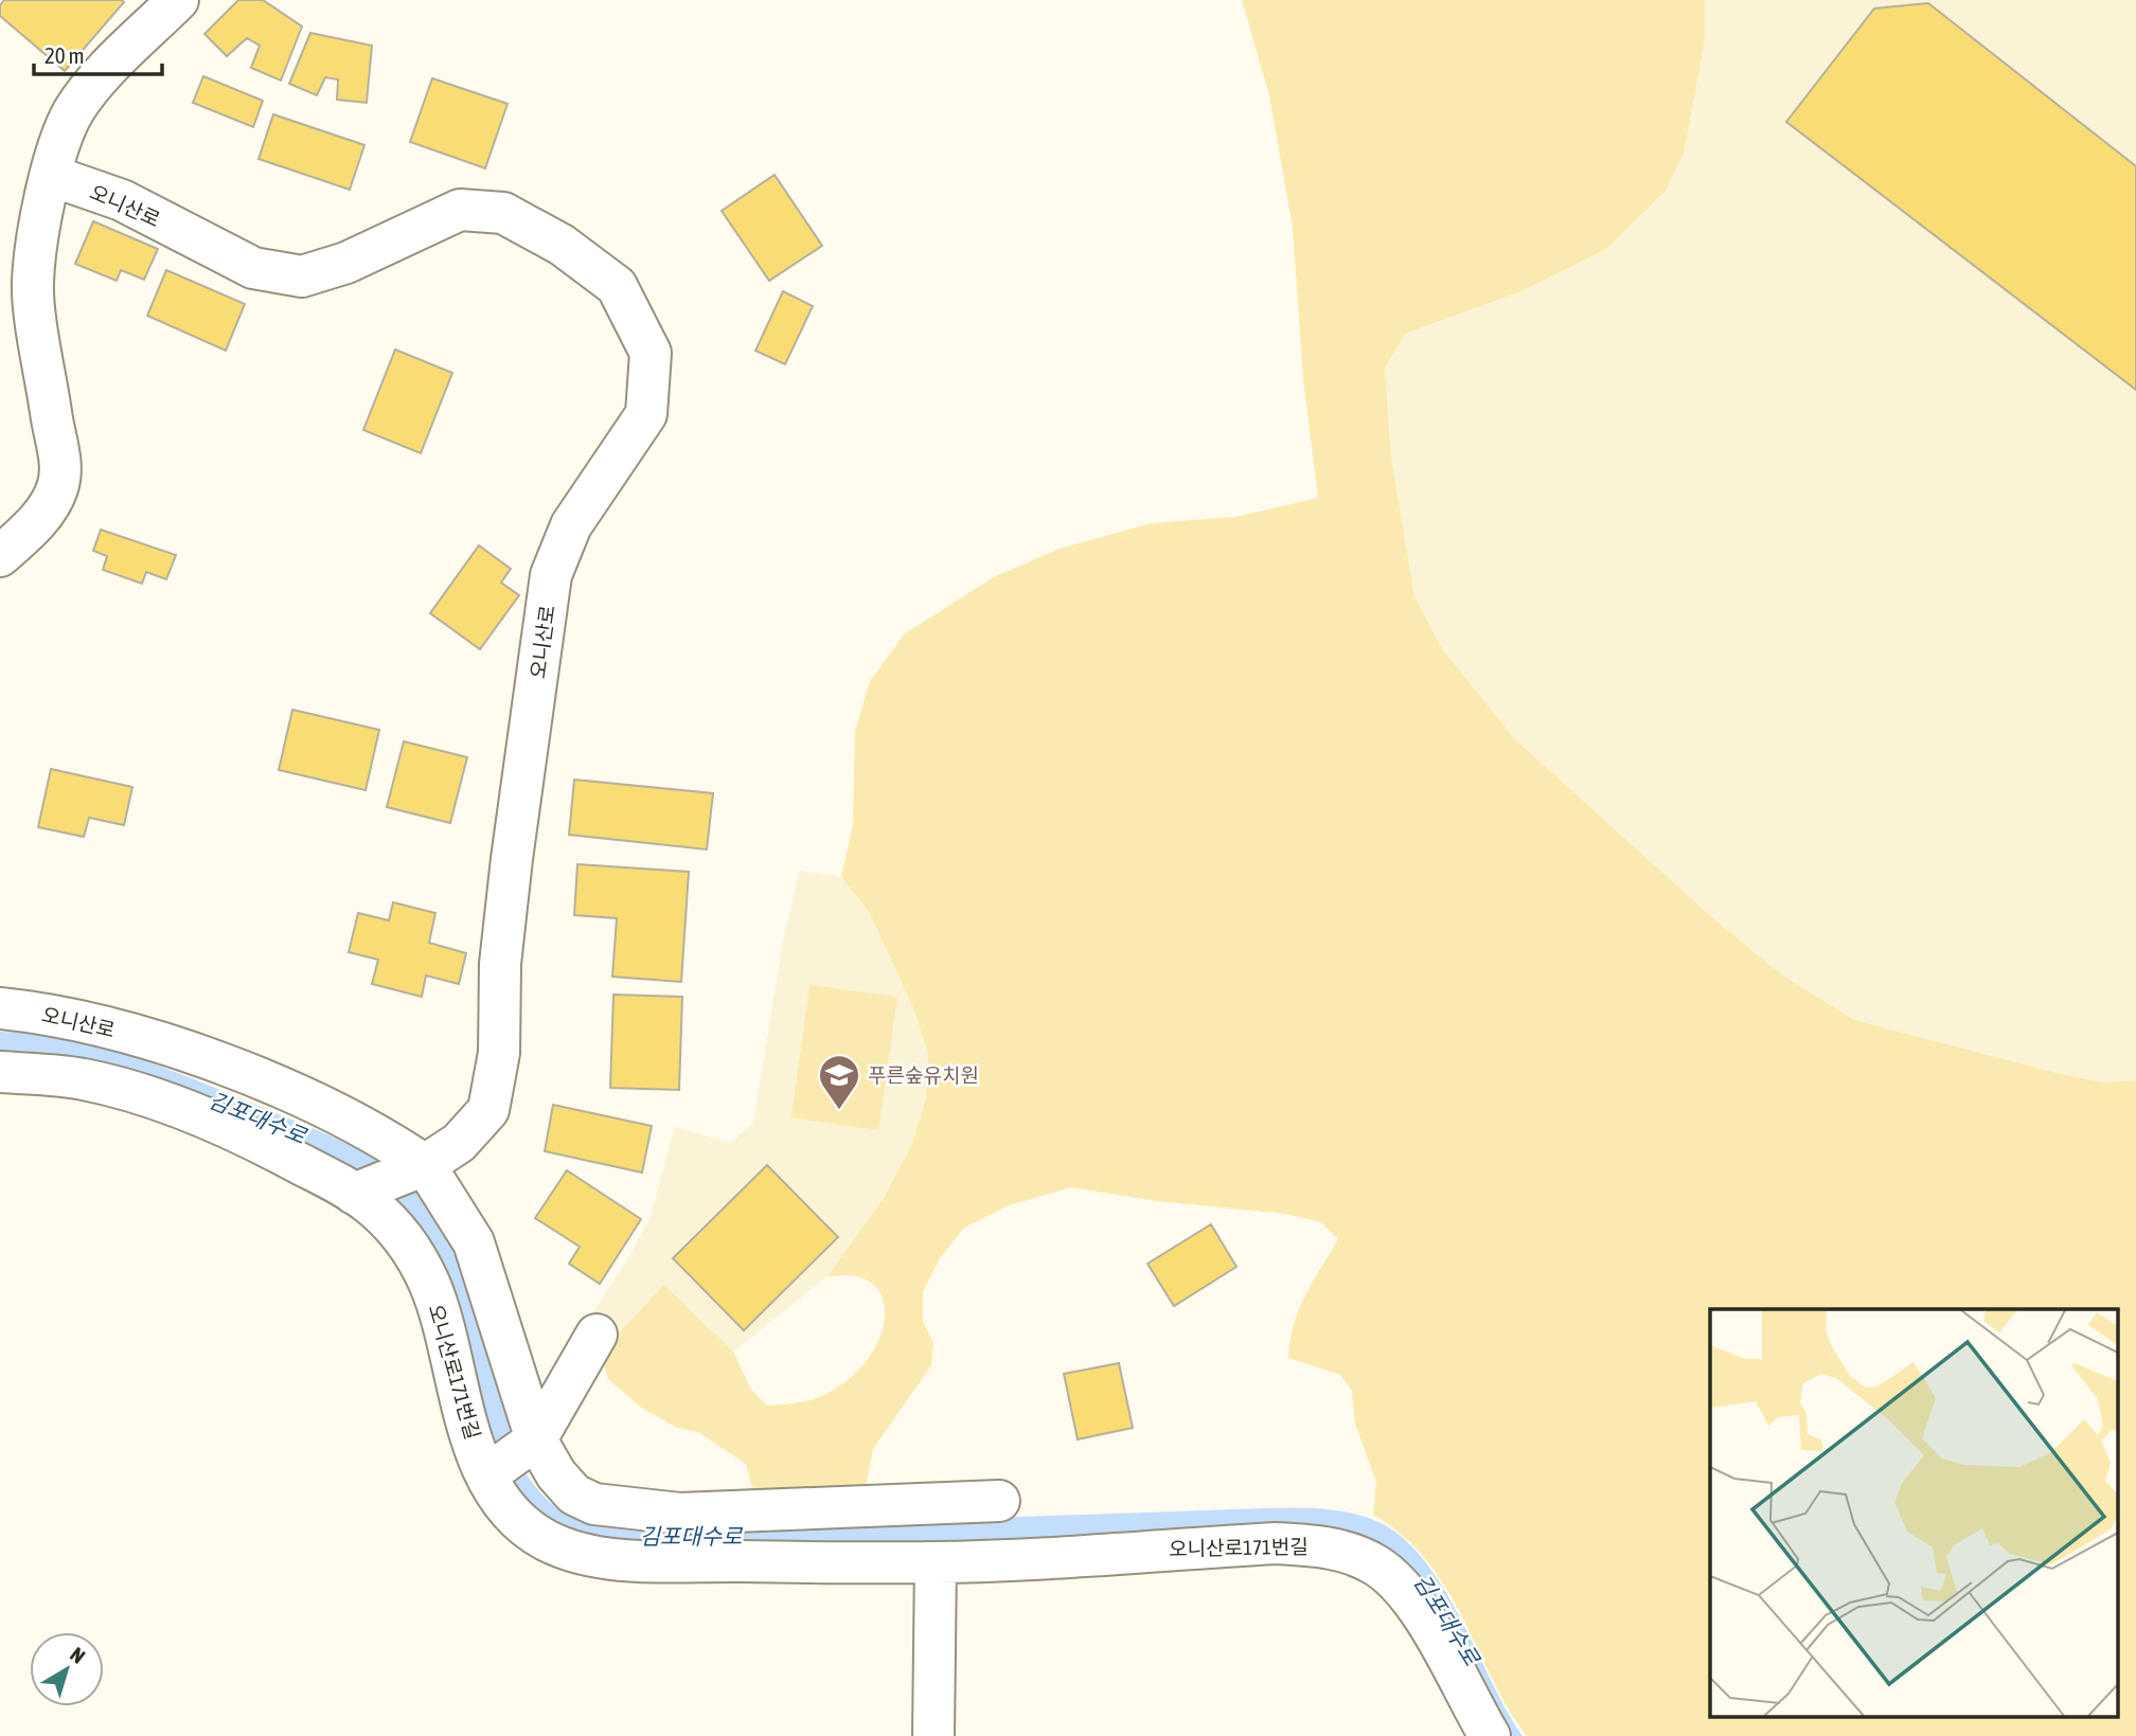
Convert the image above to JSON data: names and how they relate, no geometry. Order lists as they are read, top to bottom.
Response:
{
  "streets": {
    "lane": ["오니산로", "오니산로171번길"]
  },
  "water": ["김포대수로"],
  "places": {
    "school or university": ["푸른숲유치원"]
  },
  "scale_bar": "20 m",
  "north": "top right"
}
